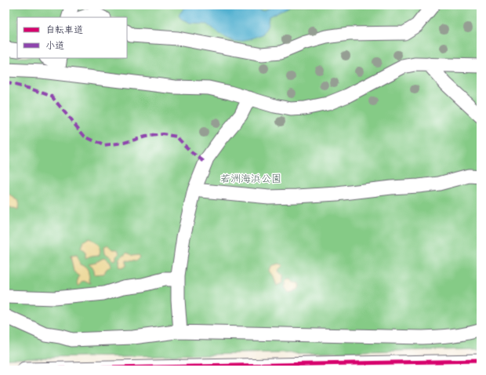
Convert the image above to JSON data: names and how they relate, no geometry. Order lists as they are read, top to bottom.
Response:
{
  "parks": ["若洲海浜公園"],
  "legend": ["自転車道", "小道"]
}
